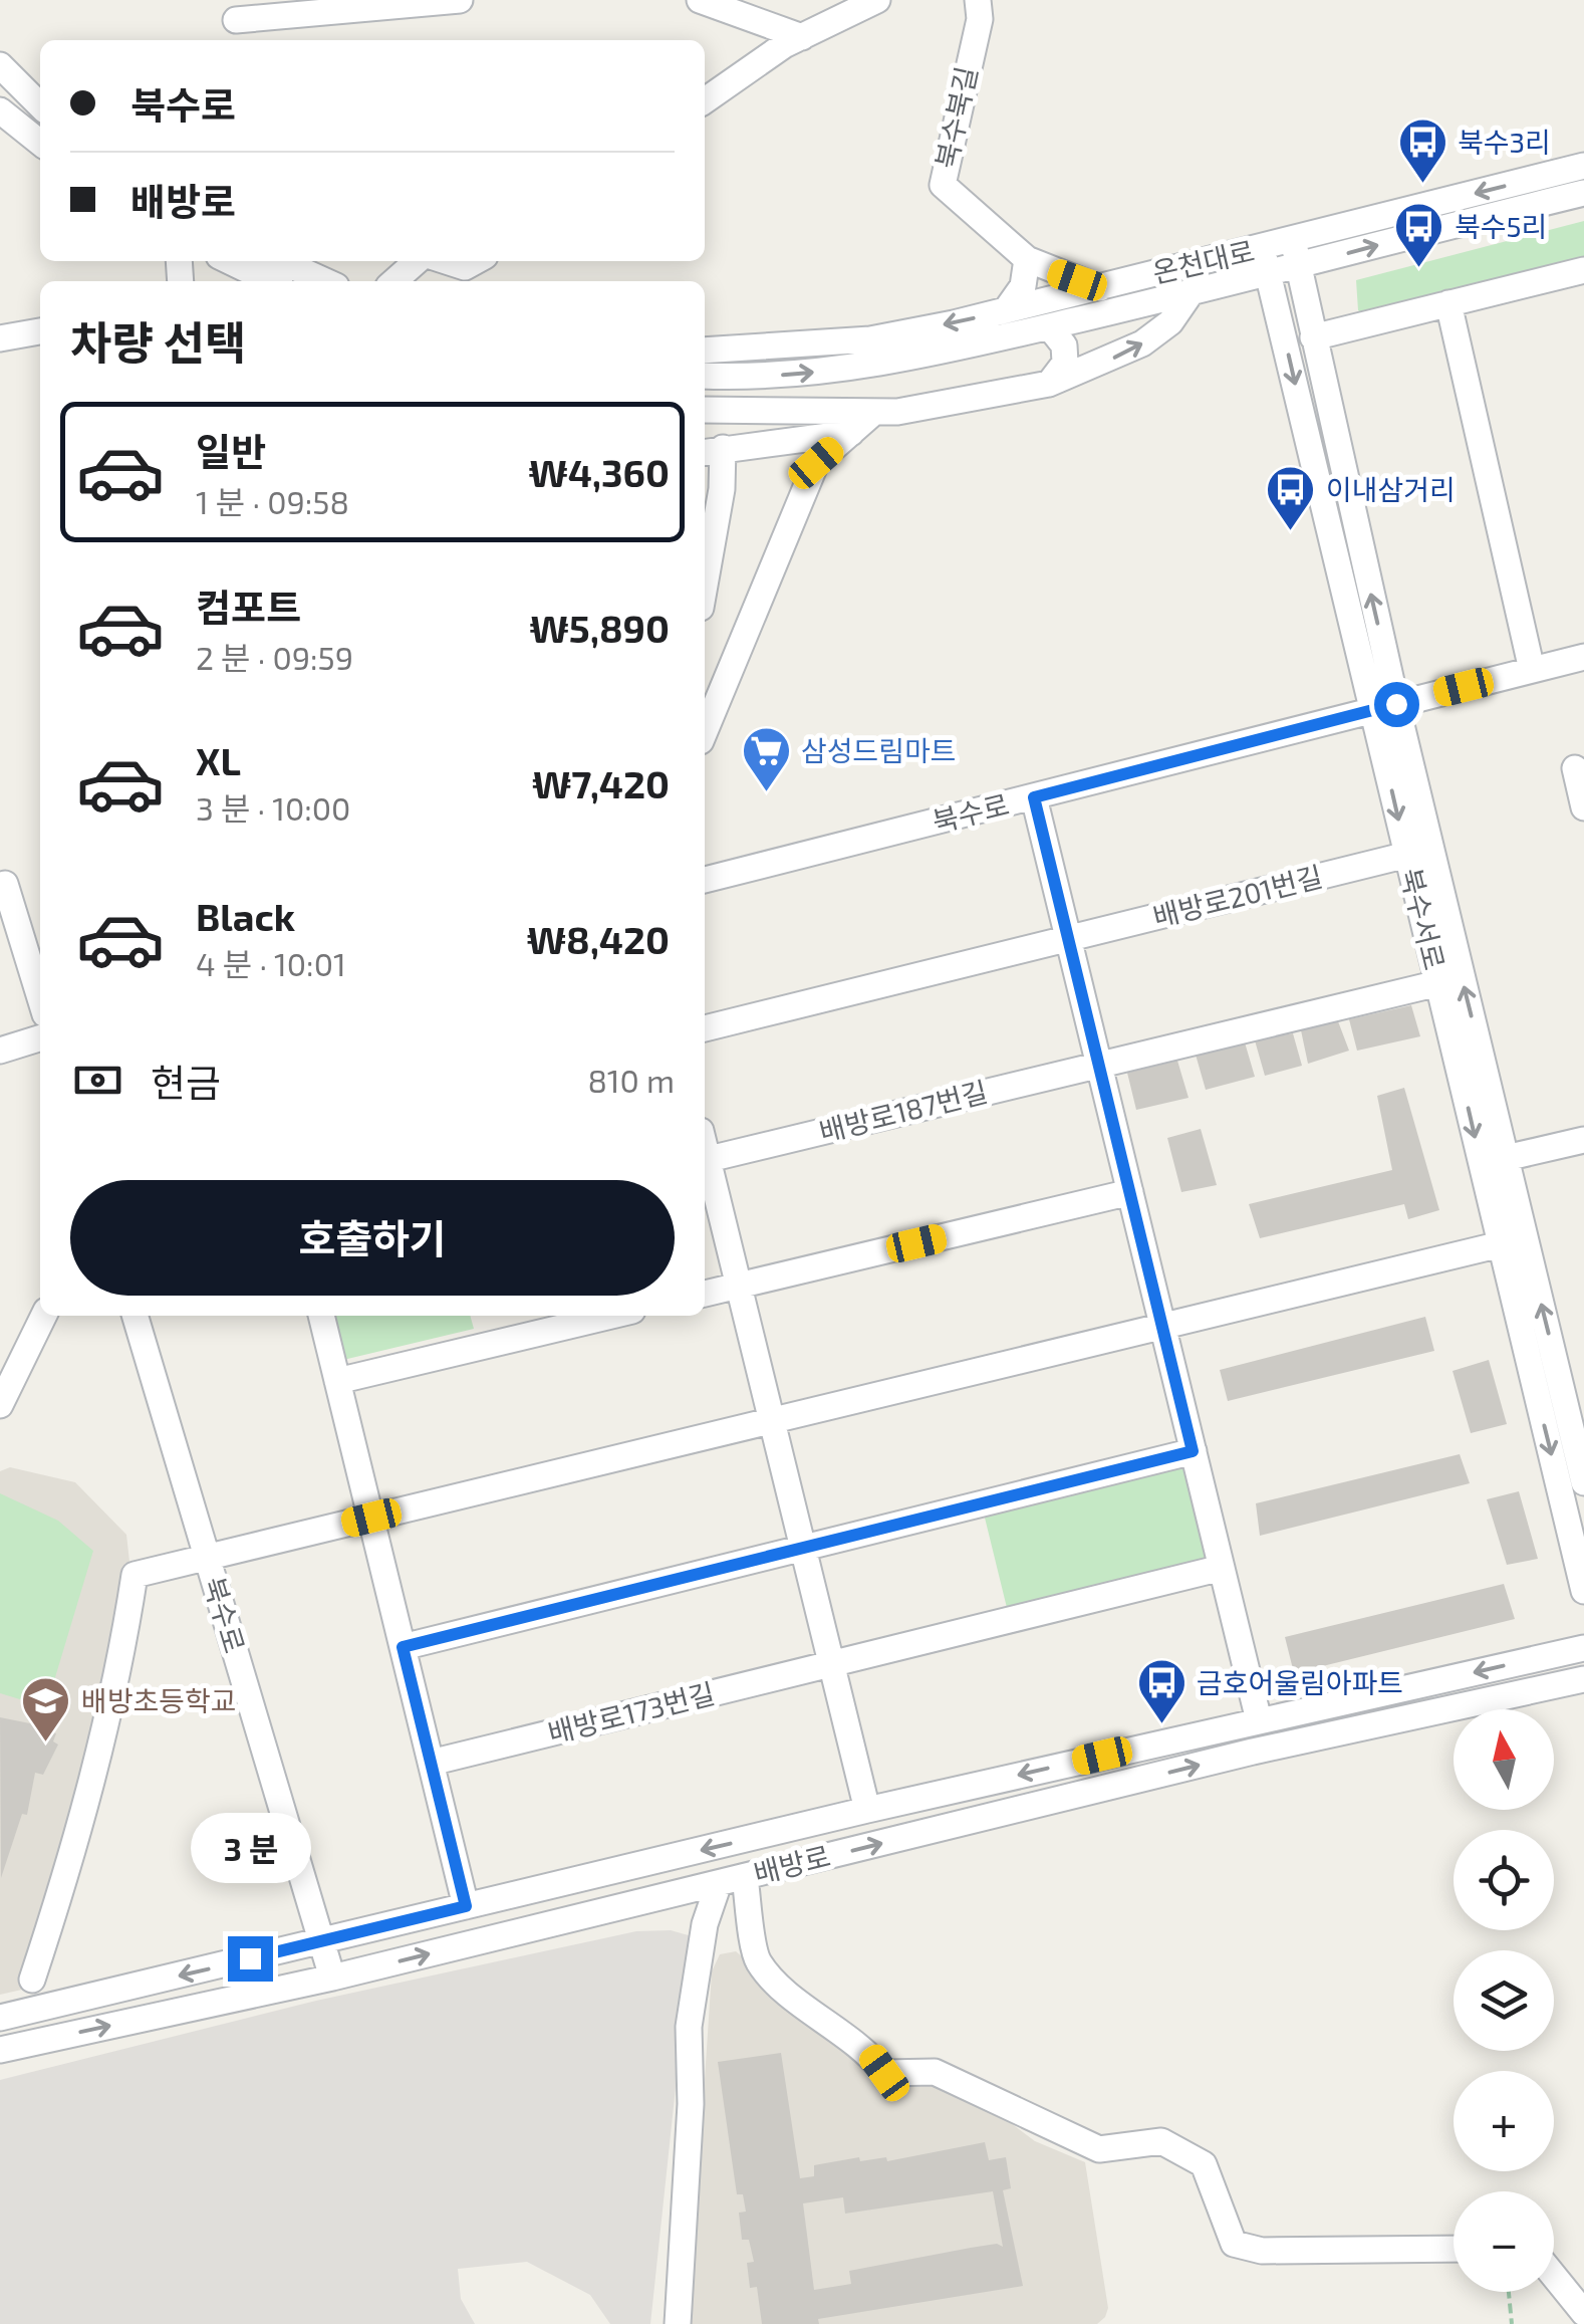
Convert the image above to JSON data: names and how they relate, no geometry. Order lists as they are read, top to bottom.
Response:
{
  "streets": {
    "street": [
      "북수북길",
      "온천대로",
      "북수로",
      "배방로201번길",
      "북수서로",
      "배방로187번길",
      "배방로173번길",
      "배방로"
    ]
  },
  "crossings": [
    ["온천대로", "북수서로"],
    ["북수로", "북수서로"],
    ["북수로", "배방로"],
    ["배방로201번길", "북수서로"]
  ],
  "places": {
    "bus stop": [
      "북수3리",
      "북수5리",
      "이내삼거리",
      "금호어울림아파트"
    ],
    "supermarket": ["삼성드림마트"],
    "school or university": ["배방초등학교"]
  },
  "north": "top",
  "page": {
    "banner": ["북수로", "배방로"],
    "heading": "차량 선택",
    "list": [
      {
        "name": "일반",
        "note": "1 분 · 09:58",
        "value": "₩4,360"
      },
      {
        "name": "컴포트",
        "note": "2 분 · 09:59",
        "value": "₩5,890"
      },
      {
        "name": "XL",
        "note": "3 분 · 10:00",
        "value": "₩7,420"
      },
      {
        "name": "Black",
        "note": "4 분 · 10:01",
        "value": "₩8,420"
      }
    ],
    "pay": ["현금", "810 m"],
    "buttons": "호출하기",
    "map_buttons": ["+", "−"],
    "bubble": "3 분"
  }
}
